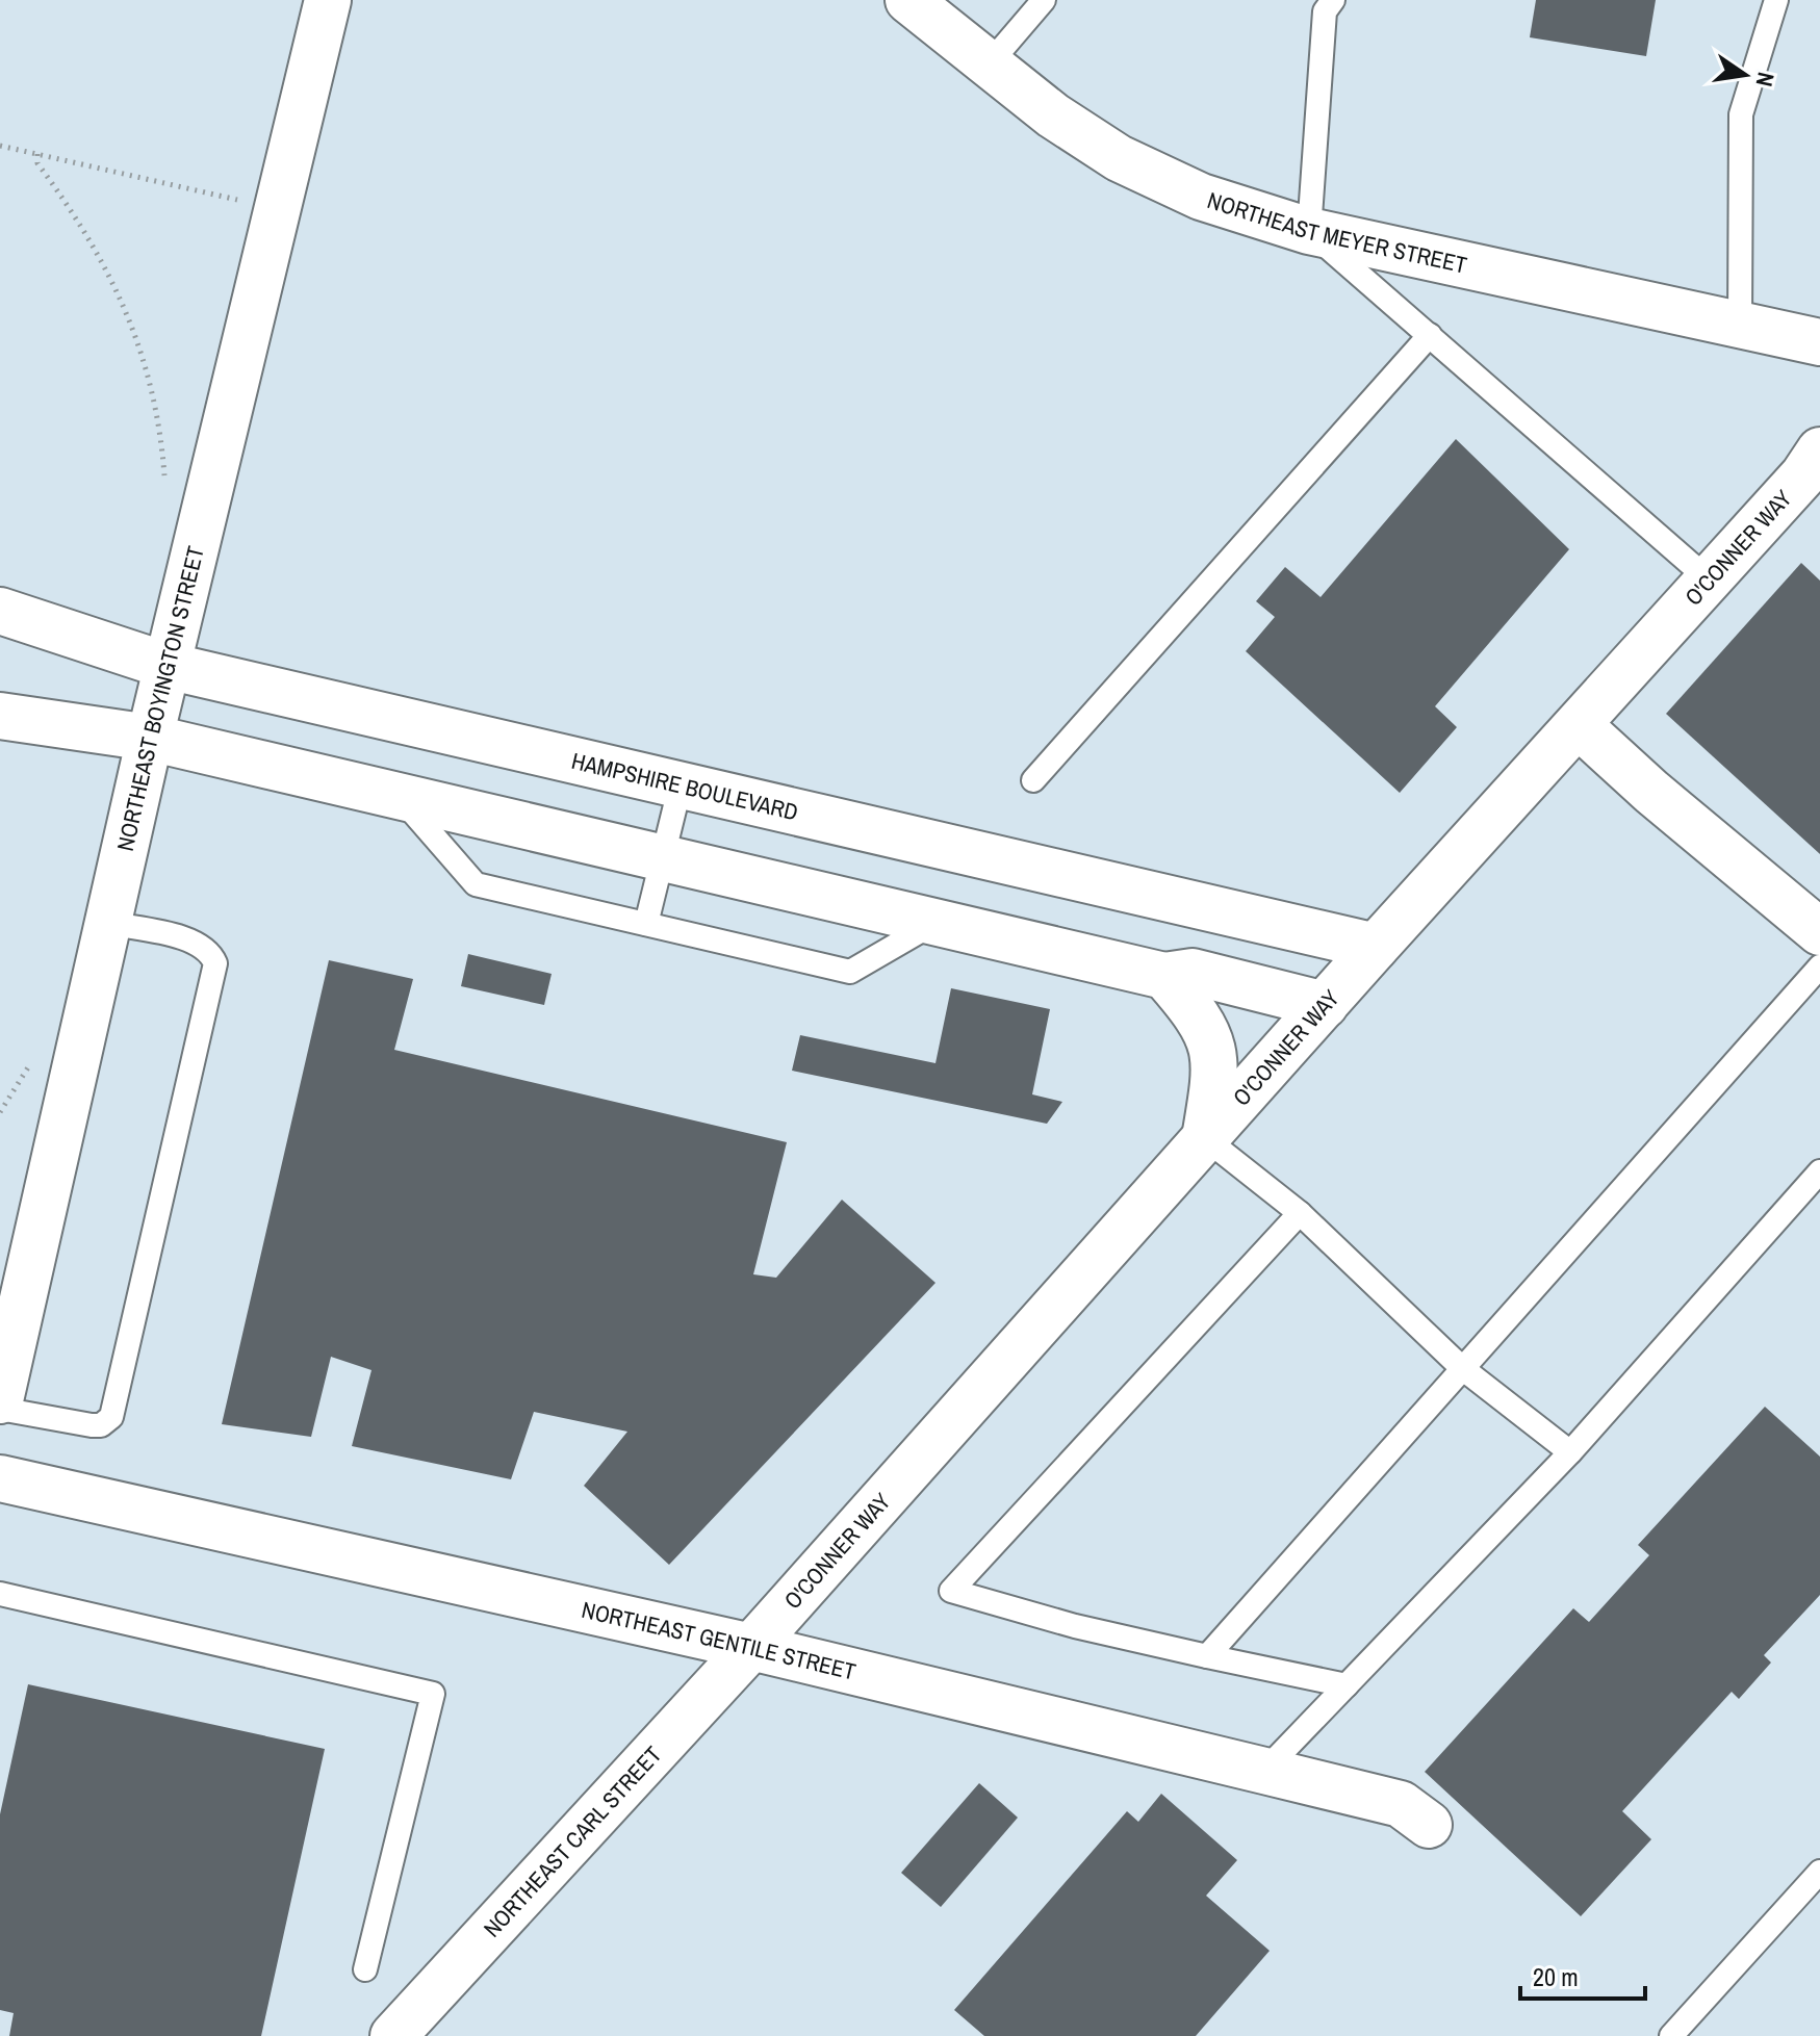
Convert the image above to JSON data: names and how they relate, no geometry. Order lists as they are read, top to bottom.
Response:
{
  "streets": {
    "street": [
      "NORTHEAST MEYER STREET",
      "O'CONNER WAY",
      "NORTHEAST BOYINGTON STREET",
      "HAMPSHIRE BOULEVARD",
      "NORTHEAST GENTILE STREET",
      "NORTHEAST CARL STREET"
    ]
  },
  "crossings": [
    ["O'CONNER WAY", "HAMPSHIRE BOULEVARD"],
    ["O'CONNER WAY", "NORTHEAST GENTILE STREET"],
    ["O'CONNER WAY", "NORTHEAST CARL STREET"],
    ["NORTHEAST BOYINGTON STREET", "HAMPSHIRE BOULEVARD"],
    ["NORTHEAST GENTILE STREET", "NORTHEAST CARL STREET"]
  ],
  "scale_bar": "20 m",
  "north": "right"
}
